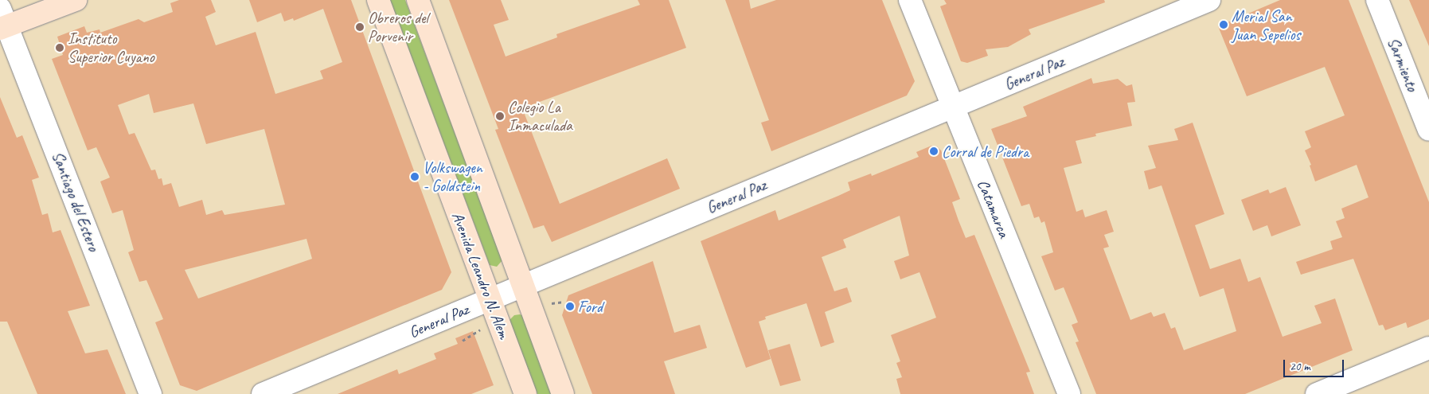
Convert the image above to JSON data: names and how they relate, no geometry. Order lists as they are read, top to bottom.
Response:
{
  "streets": {
    "street": [
      "Sarmiento",
      "General Paz",
      "Santiago del Estero",
      "Catamarca",
      "Avenida Leandro N. Alem"
    ]
  },
  "crossings": [
    ["General Paz", "Catamarca"],
    ["General Paz", "Avenida Leandro N. Alem"]
  ],
  "places": [
    "Merial San Juan Sepelios",
    "Obreros del Porvenir",
    "Instituto Superior Cuyano",
    "Colegio La Inmaculada",
    "Corral de Piedra",
    "Volkswagen - Goldstein",
    "Ford"
  ],
  "scale_bar": "20 m"
}
